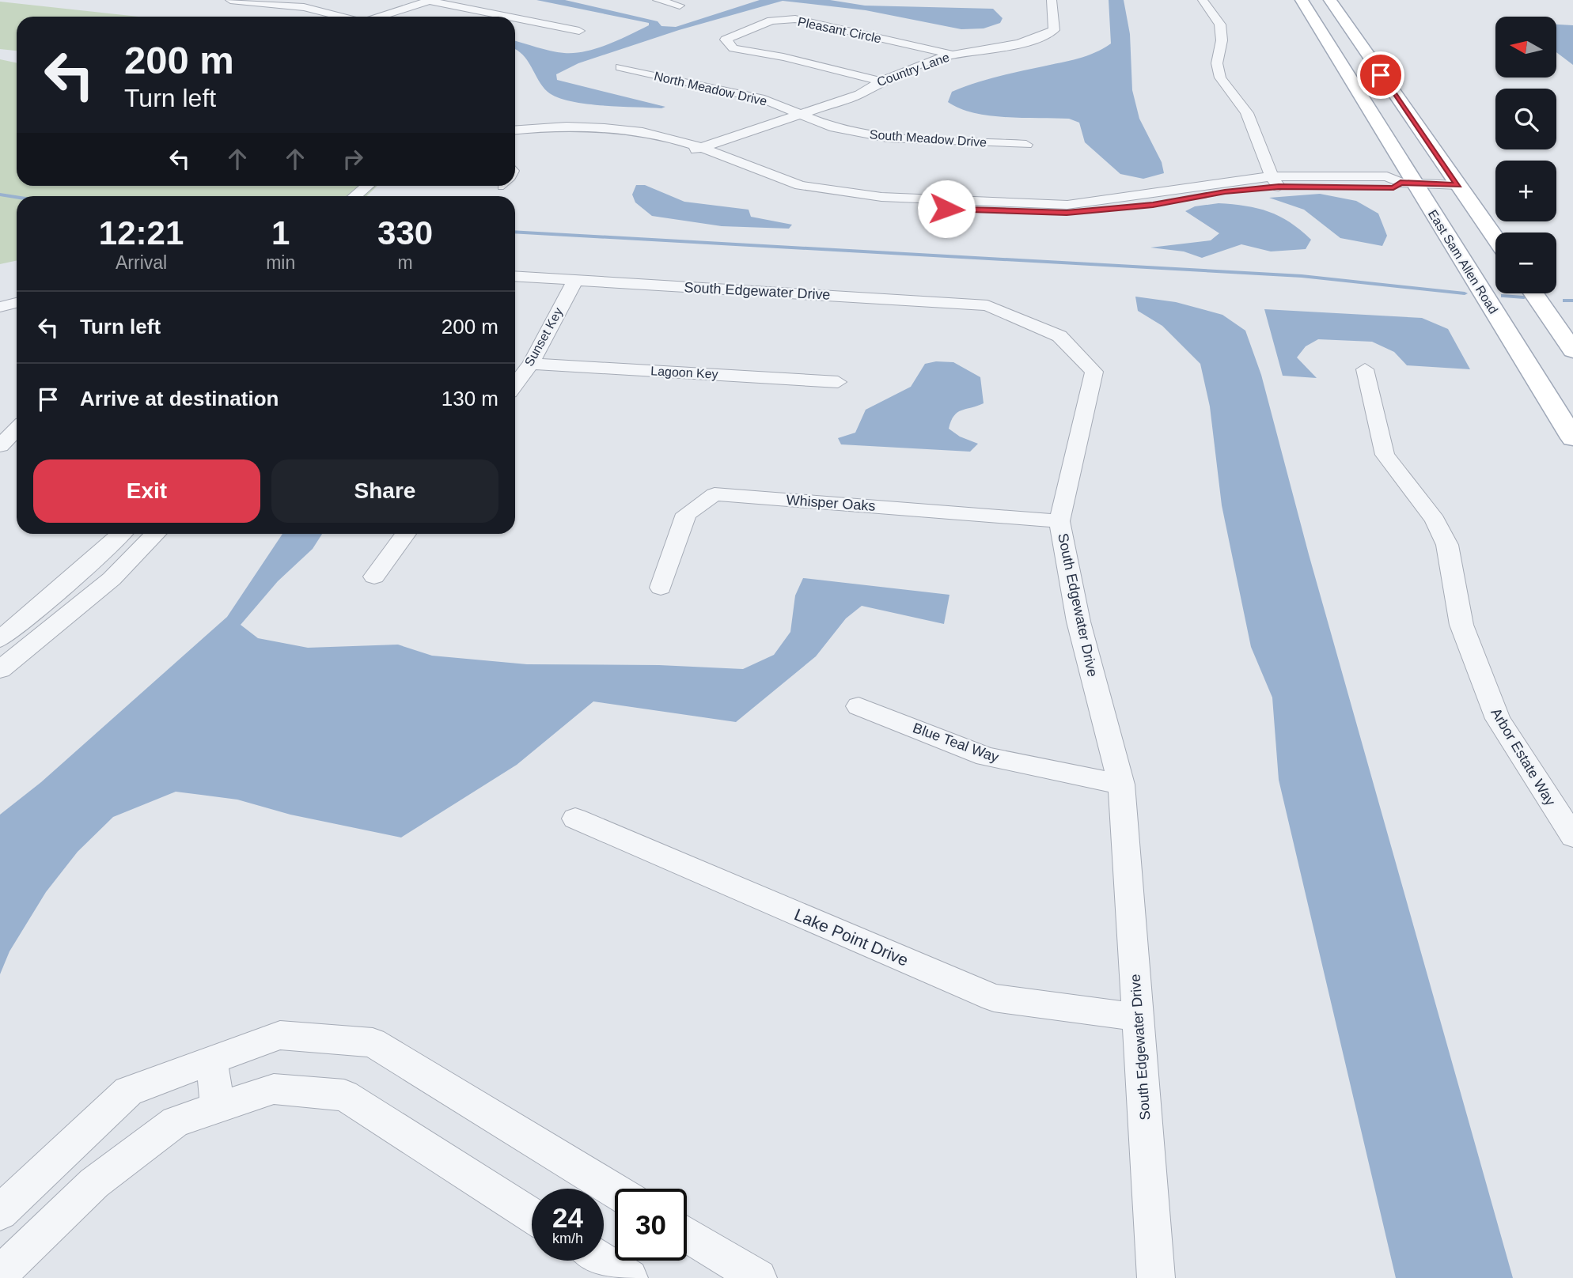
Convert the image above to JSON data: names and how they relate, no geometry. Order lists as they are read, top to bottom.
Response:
{
  "streets": {
    "main road": ["East Sam Allen Road"],
    "street": [
      "Pleasant Circle",
      "Country Lane",
      "North Meadow Drive",
      "South Meadow Drive",
      "South Edgewater Drive",
      "Sunset Key",
      "Lagoon Key",
      "Whisper Oaks",
      "Blue Teal Way",
      "Arbor Estate Way",
      "Lake Point Drive"
    ]
  },
  "crossings": [
    ["Pleasant Circle", "Country Lane"],
    ["Country Lane", "North Meadow Drive"],
    ["Country Lane", "South Meadow Drive"],
    ["North Meadow Drive", "South Meadow Drive"],
    ["South Edgewater Drive", "Sunset Key"],
    ["South Edgewater Drive", "Whisper Oaks"],
    ["South Edgewater Drive", "Blue Teal Way"],
    ["South Edgewater Drive", "Lake Point Drive"],
    ["Sunset Key", "Lagoon Key"]
  ],
  "north": "left",
  "page": {
    "map_buttons": ["+", "−"],
    "turn": ["200 m", "Turn left"],
    "eta": [
      "12:21",
      "Arrival",
      "1",
      "min",
      "330",
      "m"
    ],
    "list": [
      {
        "name": "Turn left",
        "value": "200 m"
      },
      {
        "name": "Arrive at destination",
        "value": "130 m"
      }
    ],
    "buttons": ["Exit", "Share"],
    "speed": "24 km/h",
    "limit": "30"
  }
}
